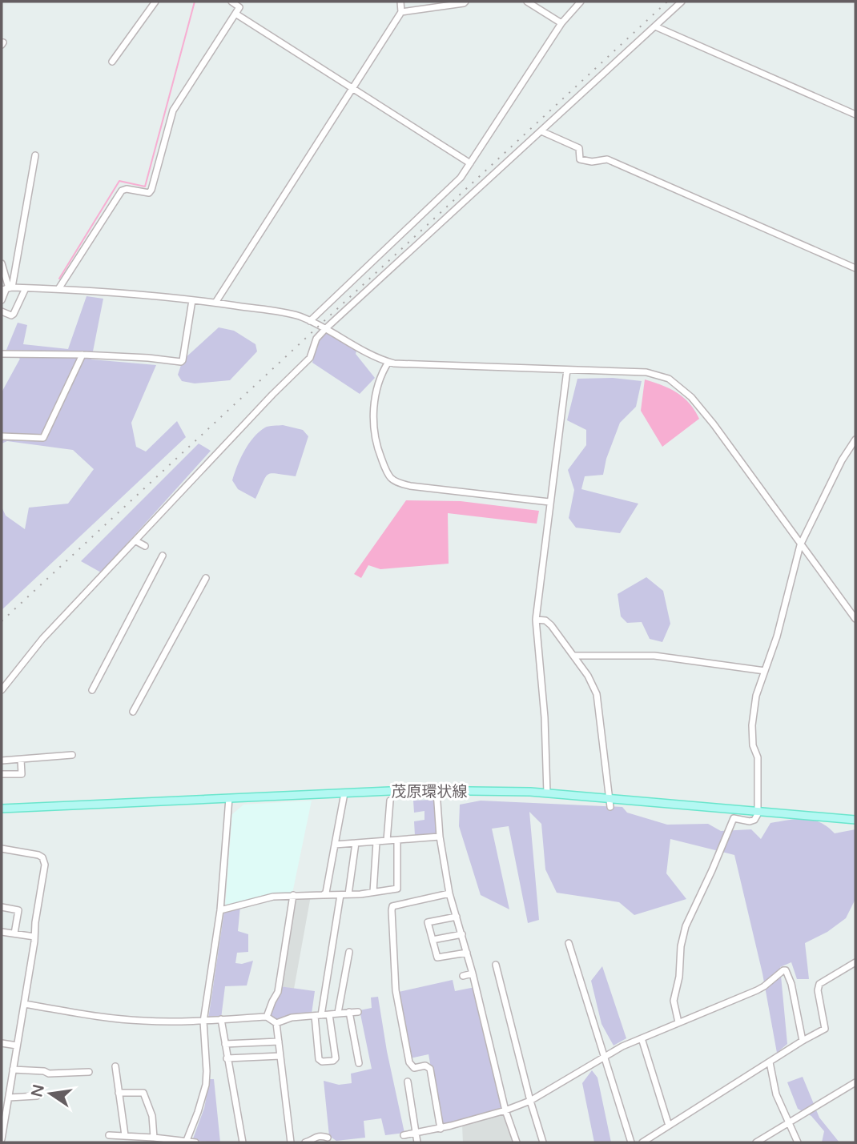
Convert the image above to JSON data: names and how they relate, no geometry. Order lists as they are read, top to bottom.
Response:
{
  "streets": {
    "main road": ["茂原環状線"]
  },
  "north": "left"
}
